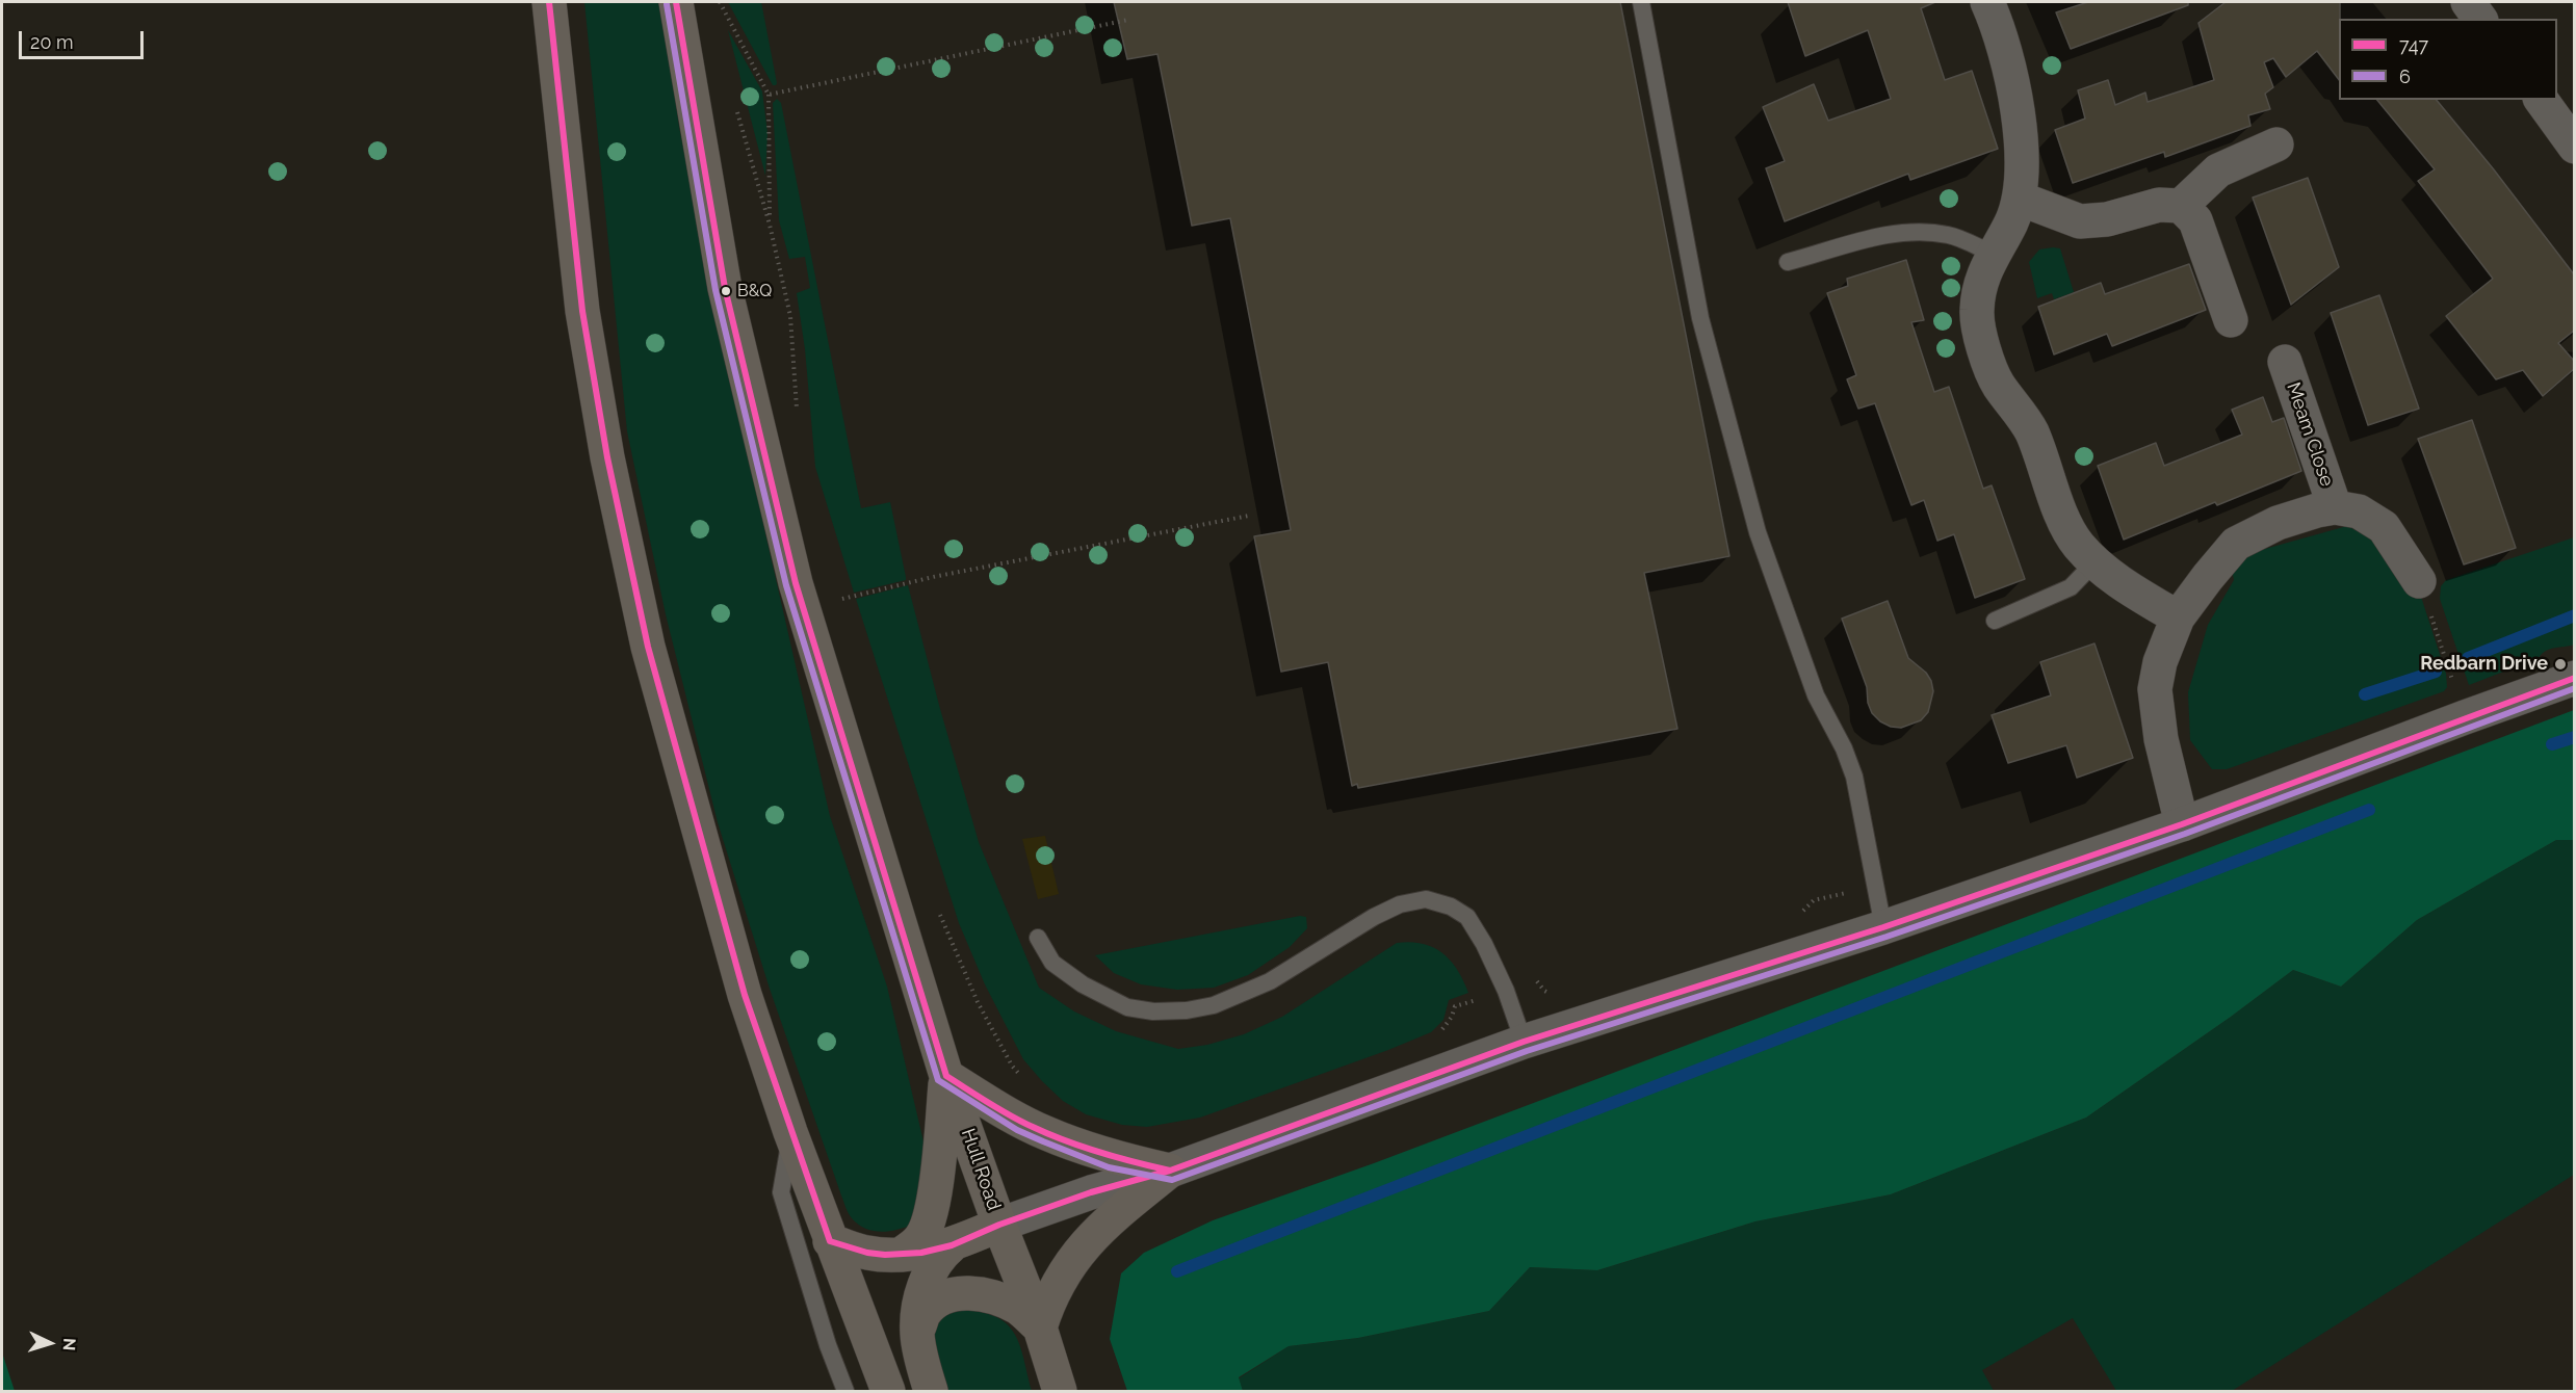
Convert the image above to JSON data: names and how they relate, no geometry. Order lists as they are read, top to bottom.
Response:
{
  "streets": {
    "main road": ["Hull Road"],
    "street": ["Meam Close"]
  },
  "places": ["B&Q", "Redbarn Drive"],
  "lines": ["transit line 747", "transit line 6"],
  "legend": ["747", "6"],
  "scale_bar": "20 m",
  "north": "right"
}
